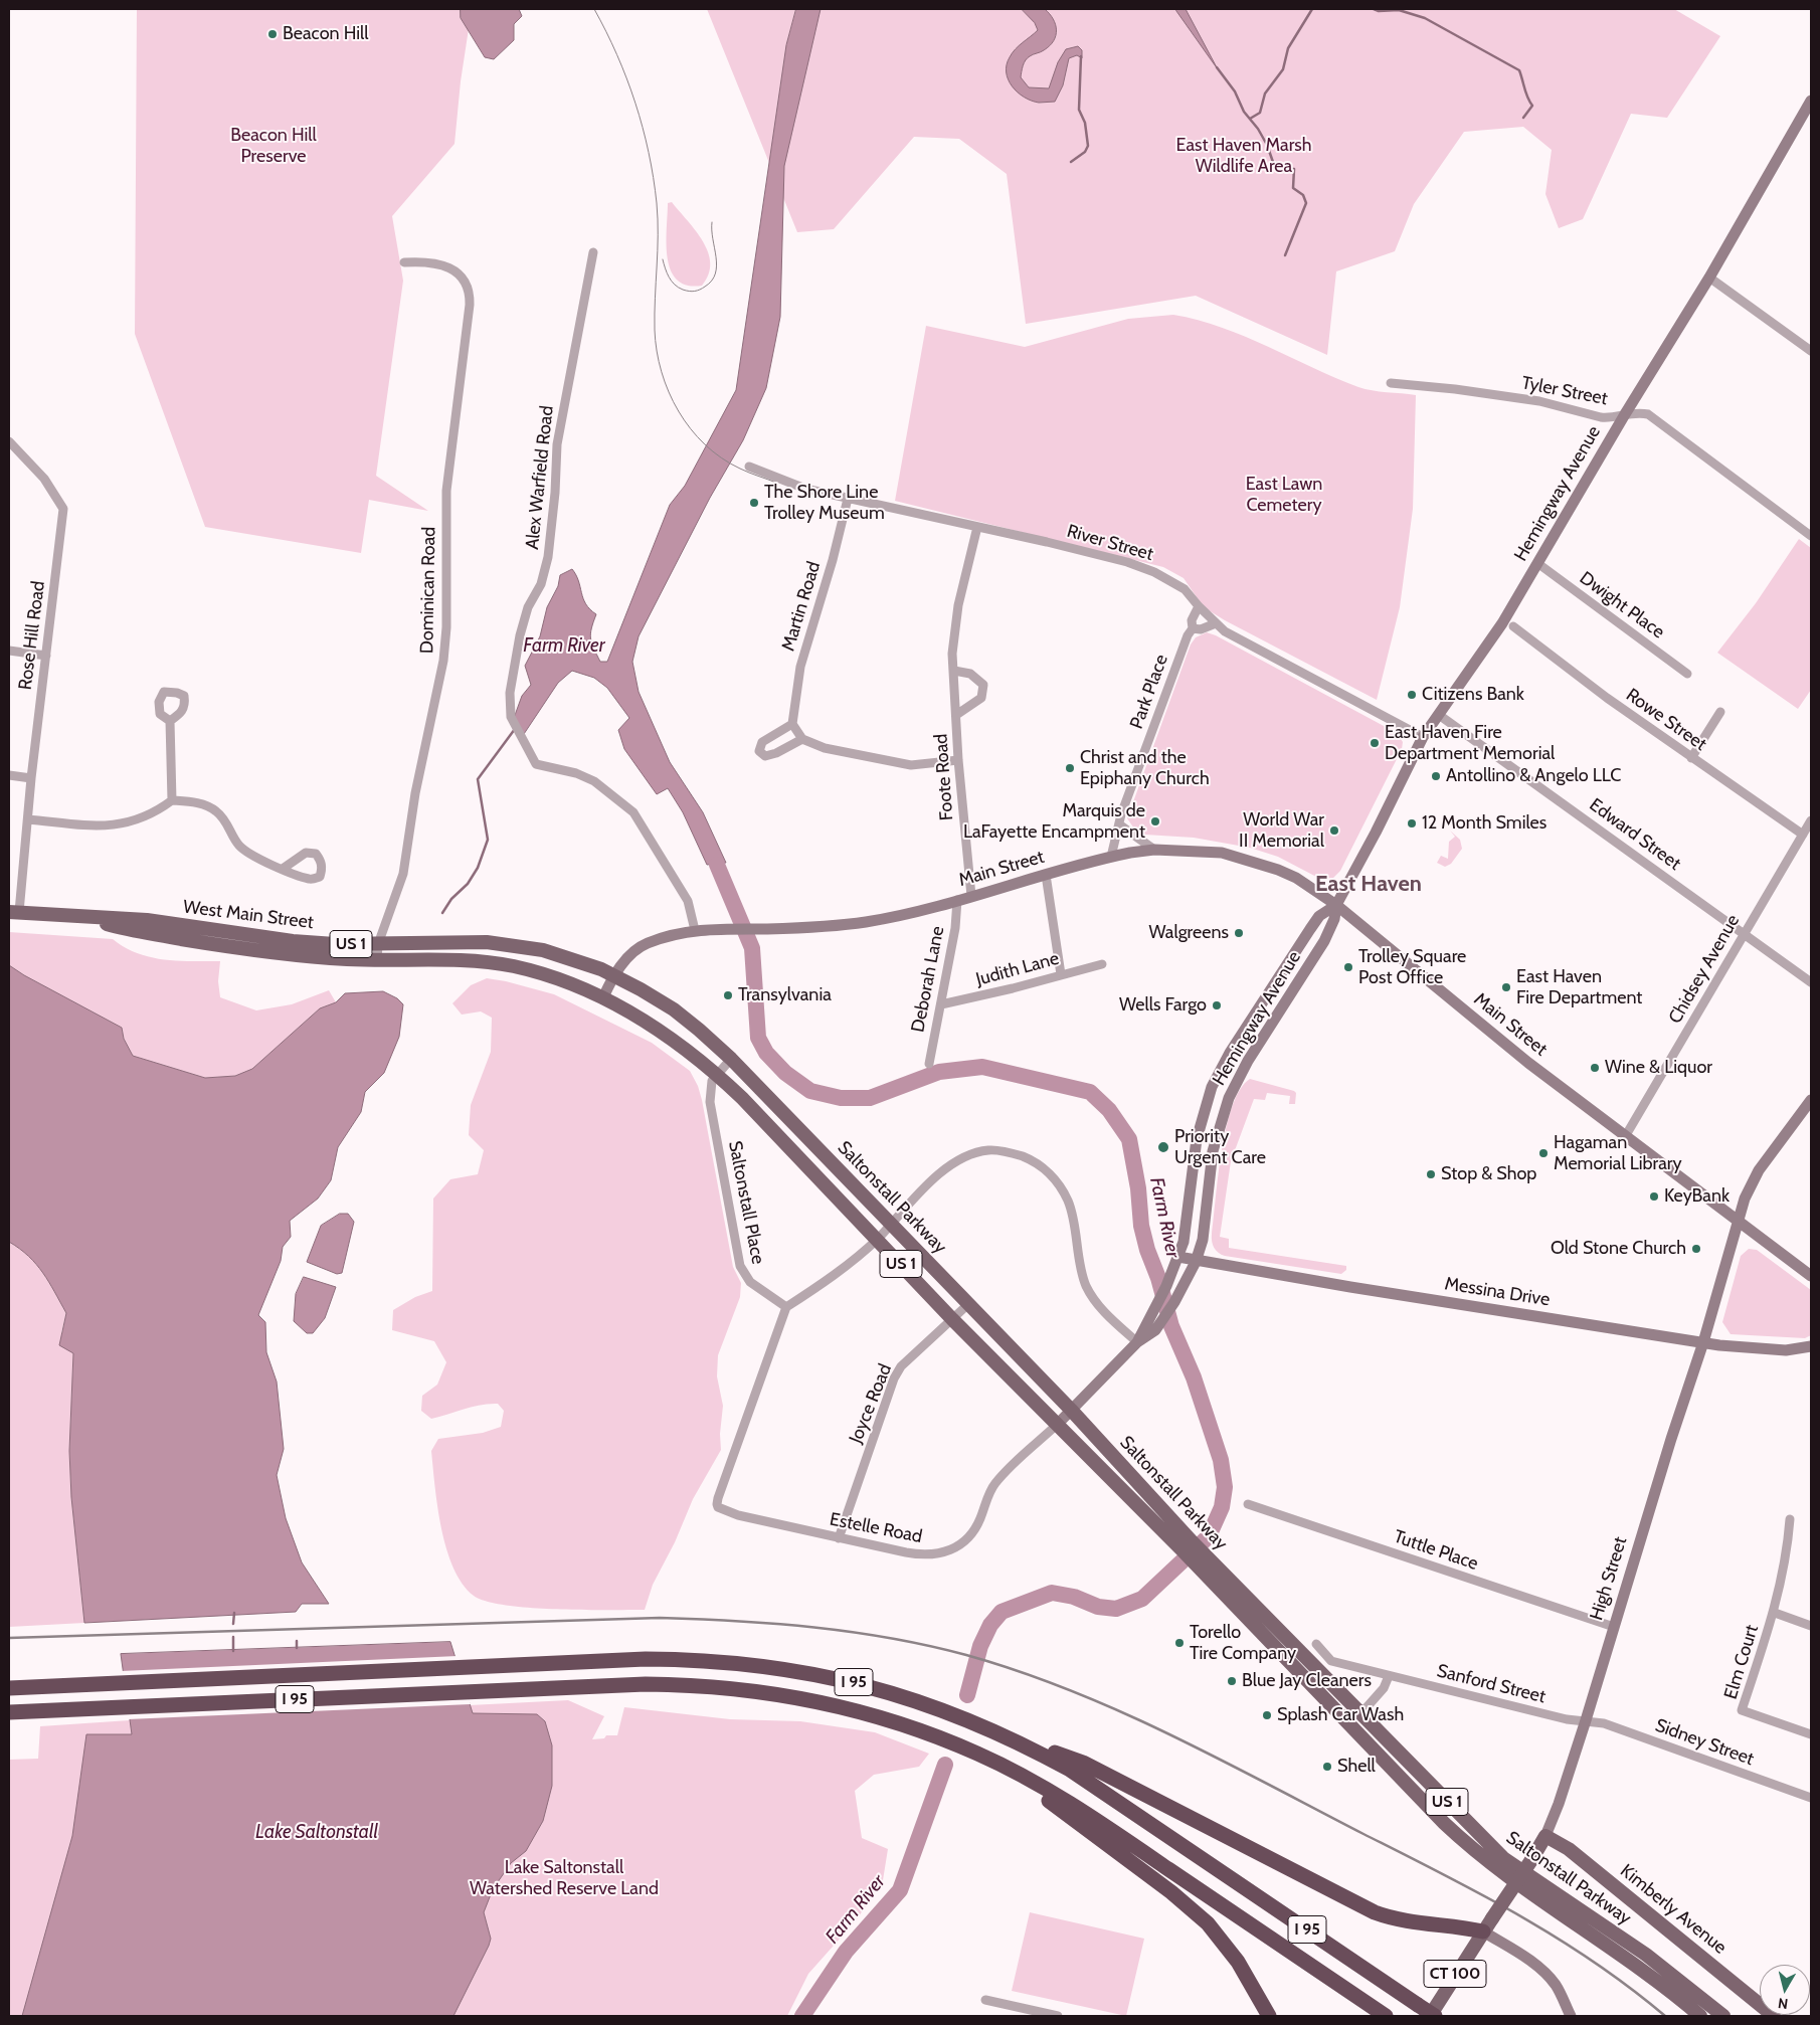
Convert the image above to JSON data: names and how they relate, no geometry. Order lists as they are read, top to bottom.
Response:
{
  "streets": {
    "highway": ["I 95"],
    "main road": [
      "Hemingway Avenue",
      "Main Street",
      "West Main Street",
      "US 1",
      "Saltonstall Parkway",
      "Messina Drive",
      "High Street",
      "Kimberly Avenue",
      "CT 100"
    ],
    "street": [
      "Tyler Street",
      "Alex Warfield Road",
      "River Street",
      "Dominican Road",
      "Dwight Place",
      "Martin Road",
      "Rose Hill Road",
      "Park Place",
      "Rowe Street",
      "Foote Road",
      "Edward Street",
      "Judith Lane",
      "Chidsey Avenue",
      "Deborah Lane",
      "Saltonstall Place",
      "Joyce Road",
      "Estelle Road",
      "Tuttle Place",
      "Elm Court",
      "Sanford Street",
      "Sidney Street"
    ]
  },
  "crossings": [
    ["Tyler Street", "Hemingway Avenue"],
    ["Alex Warfield Road", "Main Street"],
    ["Hemingway Avenue", "River Street"],
    ["Hemingway Avenue", "Dwight Place"],
    ["Hemingway Avenue", "Edward Street"],
    ["Hemingway Avenue", "Main Street"],
    ["Hemingway Avenue", "Saltonstall Parkway"],
    ["Hemingway Avenue", "Messina Drive"],
    ["Hemingway Avenue", "Estelle Road"],
    ["River Street", "Martin Road"],
    ["River Street", "Park Place"],
    ["River Street", "Foote Road"],
    ["Dominican Road", "West Main Street"],
    ["Rose Hill Road", "West Main Street"],
    ["Park Place", "Main Street"],
    ["Rowe Street", "Chidsey Avenue"],
    ["Foote Road", "Main Street"],
    ["Edward Street", "Chidsey Avenue"],
    ["Main Street", "West Main Street"],
    ["Main Street", "Chidsey Avenue"],
    ["Main Street", "Deborah Lane"],
    ["Main Street", "Saltonstall Parkway"],
    ["Main Street", "High Street"],
    ["West Main Street", "Saltonstall Parkway"],
    ["Judith Lane", "Deborah Lane"],
    ["Saltonstall Parkway", "Saltonstall Place"],
    ["Saltonstall Parkway", "Joyce Road"],
    ["Saltonstall Parkway", "Estelle Road"],
    ["Saltonstall Place", "Estelle Road"],
    ["Messina Drive", "High Street"],
    ["Joyce Road", "Estelle Road"],
    ["Tuttle Place", "High Street"],
    ["High Street", "Sanford Street"],
    ["High Street", "Sidney Street"],
    ["High Street", "Kimberly Avenue"],
    ["High Street", "CT 100"],
    ["Sanford Street", "Sidney Street"]
  ],
  "districts": ["East Haven"],
  "water": ["Farm River", "Lake Saltonstall"],
  "parks": [
    "Beacon Hill Preserve",
    "East Haven Marsh Wildlife Area",
    "East Lawn Cemetery",
    "Lake Saltonstall Watershed Reserve Land"
  ],
  "places": [
    "Beacon Hill",
    "The Shore Line Trolley Museum",
    "Citizens Bank",
    "East Haven Fire Department Memorial",
    "Christ and the Epiphany Church",
    "Antollino & Angelo LLC",
    "Marquis de LaFayette Encampment",
    "12 Month Smiles",
    "World War II Memorial",
    "Walgreens",
    "Trolley Square Post Office",
    "East Haven Fire Department",
    "Transylvania",
    "Wells Fargo",
    "Wine & Liquor",
    "Priority Urgent Care",
    "Hagaman Memorial Library",
    "Stop & Shop",
    "KeyBank",
    "Old Stone Church",
    "Torello Tire Company",
    "Blue Jay Cleaners",
    "Splash Car Wash",
    "Shell"
  ],
  "north": "bottom"
}
